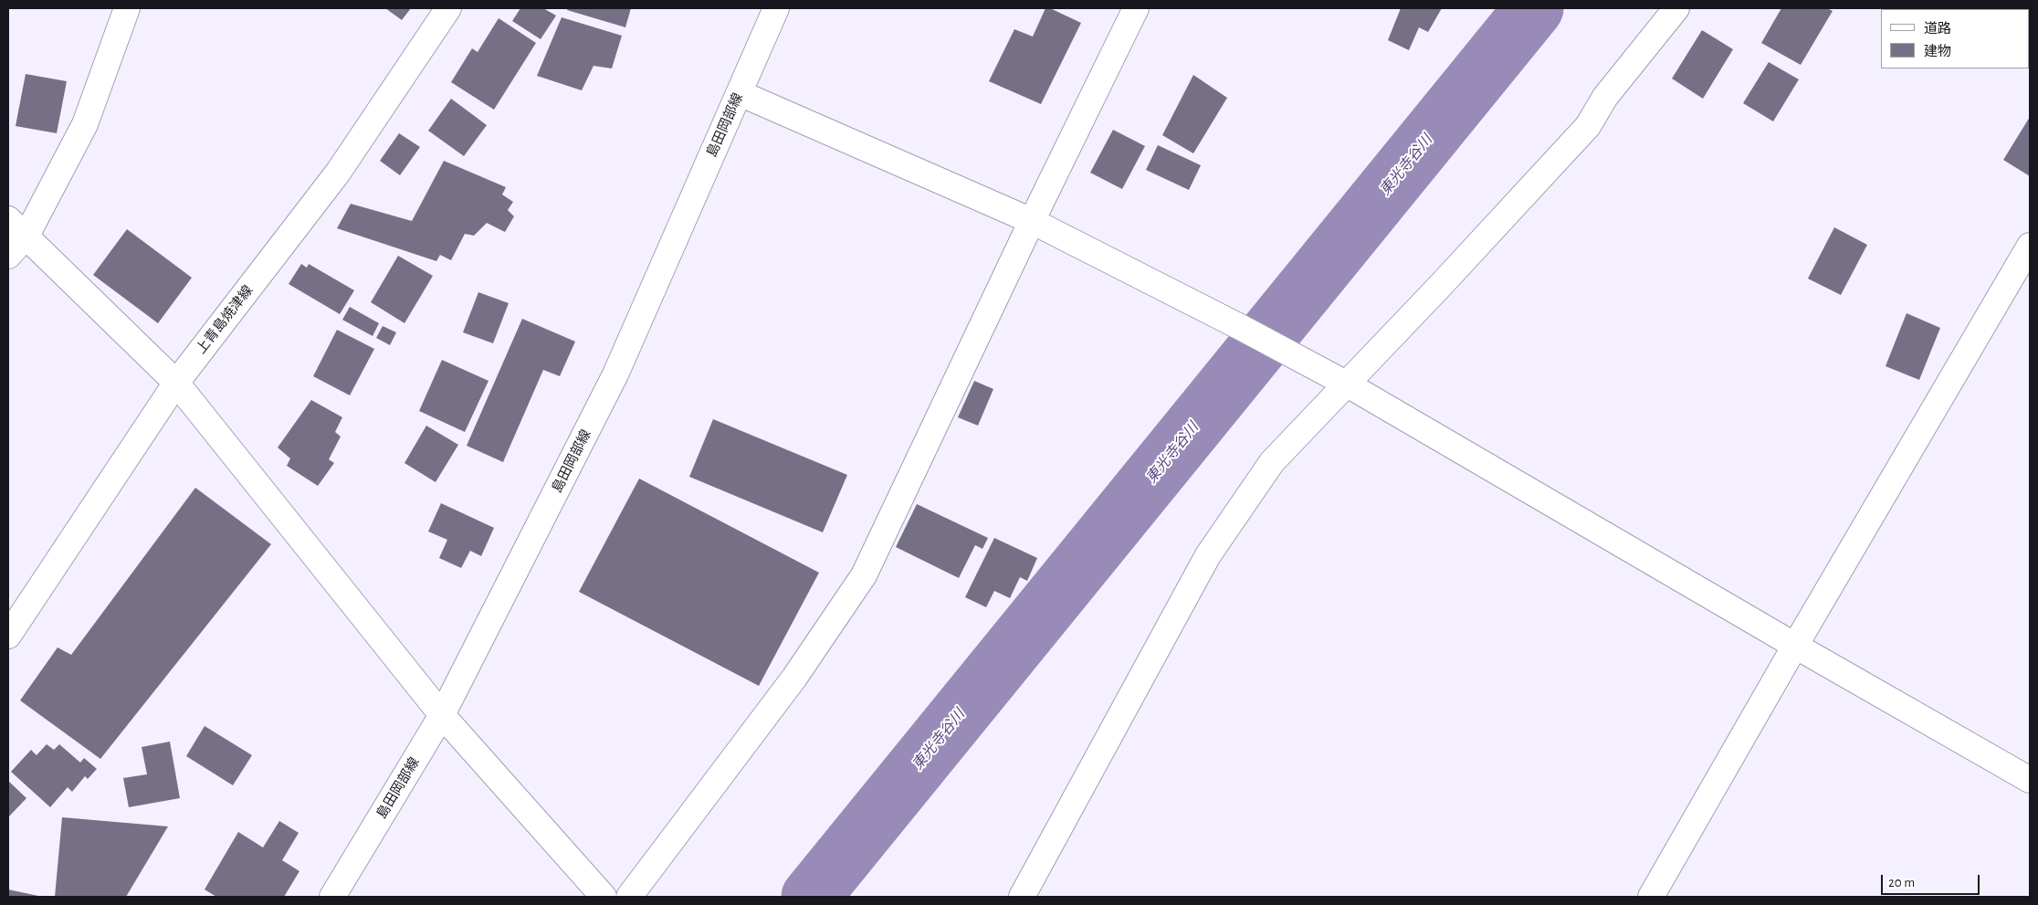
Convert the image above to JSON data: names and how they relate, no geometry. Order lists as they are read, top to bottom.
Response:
{
  "streets": {
    "street": ["島田岡部線", "上青島焼津線"]
  },
  "water": ["東光寺谷川"],
  "legend": ["道路", "建物"],
  "scale_bar": "20 m"
}
